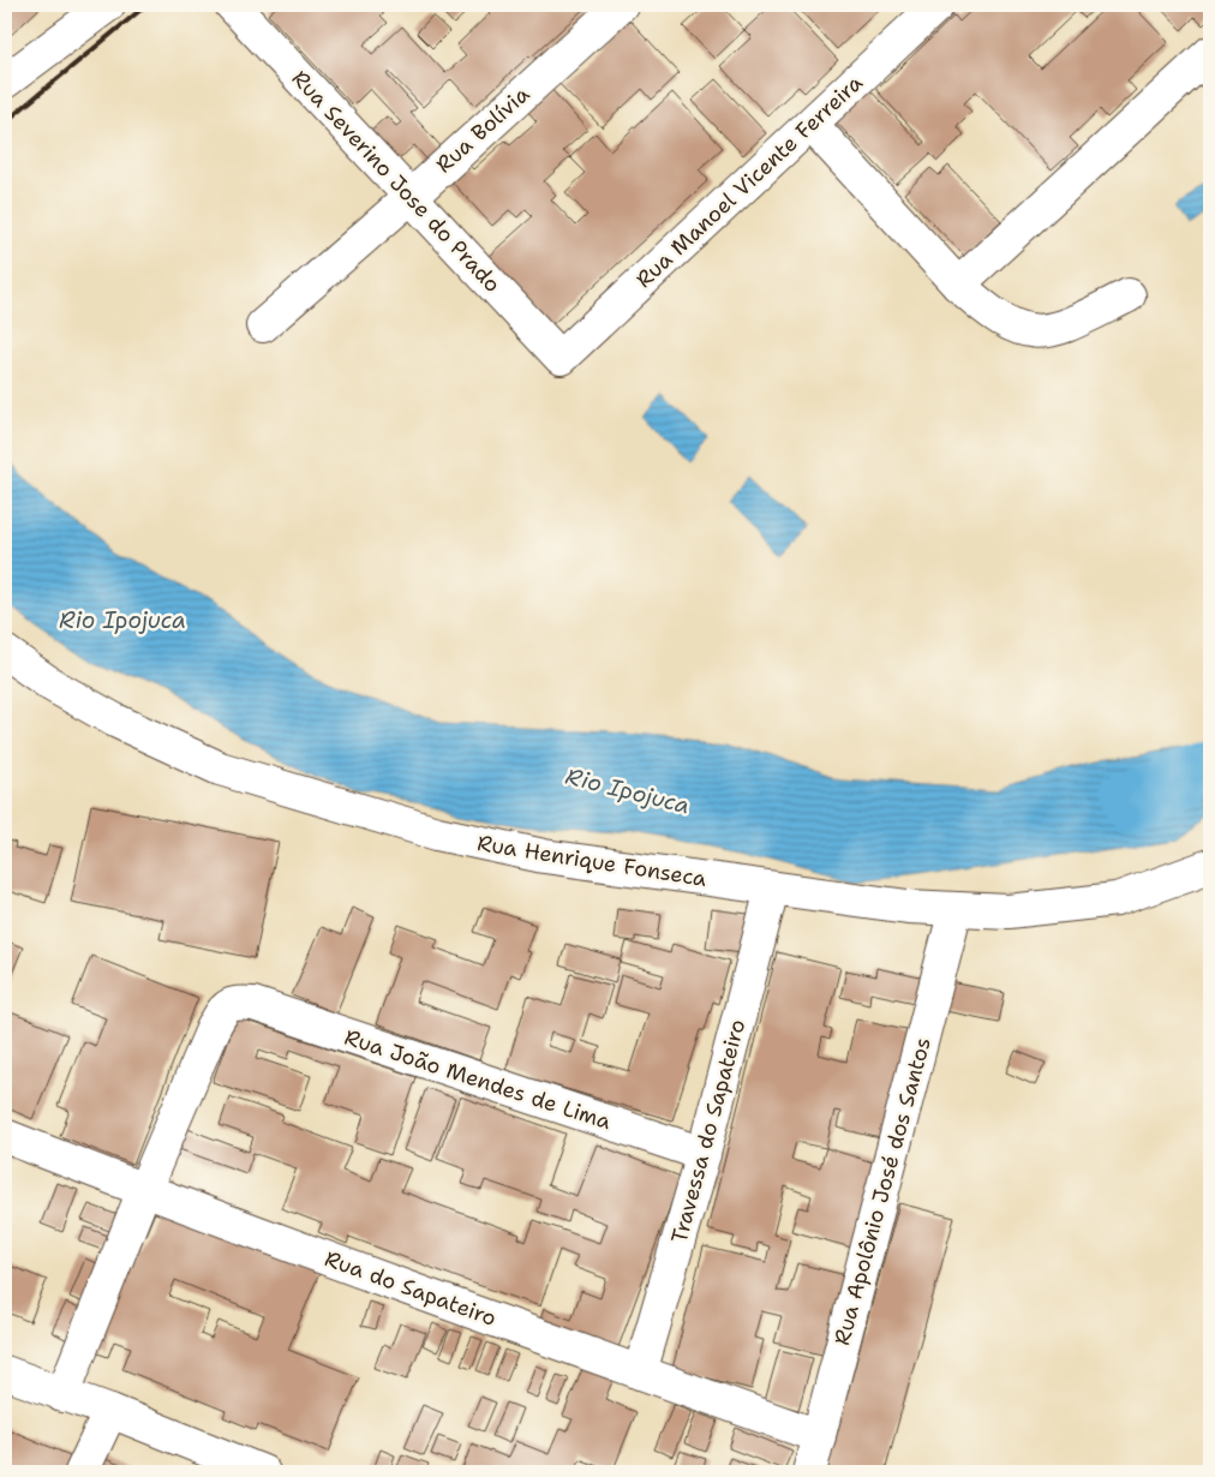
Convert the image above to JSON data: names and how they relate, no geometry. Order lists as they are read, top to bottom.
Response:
{
  "streets": {
    "street": [
      "Rua Bolívia",
      "Rua Severino Jose do Prado",
      "Rua Manoel Vicente Ferreira",
      "Rua Henrique Fonseca",
      "Rua João Mendes de Lima",
      "Travessa do Sapateiro",
      "Rua Apolônio José dos Santos",
      "Rua do Sapateiro"
    ]
  },
  "crossings": [
    ["Rua Bolívia", "Rua Severino Jose do Prado"],
    ["Rua Severino Jose do Prado", "Rua Manoel Vicente Ferreira"],
    ["Rua Henrique Fonseca", "Travessa do Sapateiro"],
    ["Rua Henrique Fonseca", "Rua Apolônio José dos Santos"],
    ["Rua João Mendes de Lima", "Travessa do Sapateiro"],
    ["Rua João Mendes de Lima", "Rua do Sapateiro"],
    ["Travessa do Sapateiro", "Rua do Sapateiro"],
    ["Rua Apolônio José dos Santos", "Rua do Sapateiro"]
  ],
  "water": ["Rio Ipojuca"]
}
